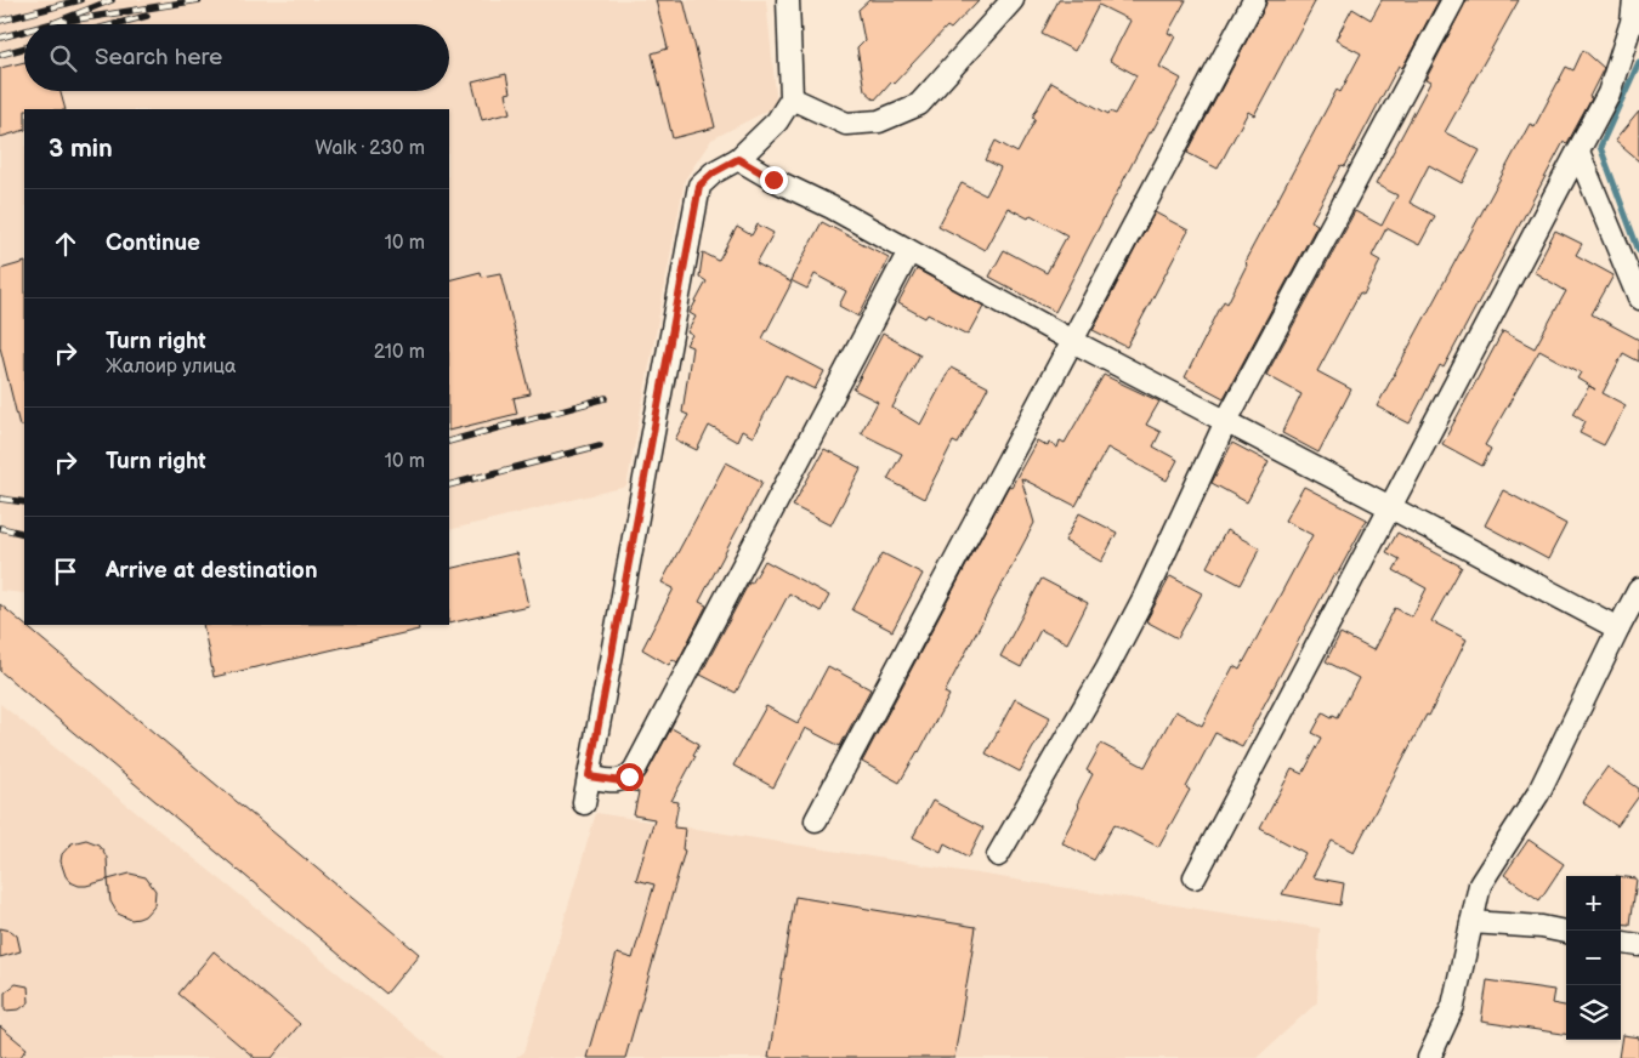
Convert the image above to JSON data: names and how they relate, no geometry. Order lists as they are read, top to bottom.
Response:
{
  "page": {
    "search": "Search here",
    "heading": ["3 min", "Walk · 230 m"],
    "list": [
      ["Continue", "10 m"],
      ["Turn right", "Жалоир улица", "210 m"],
      ["Turn right", "10 m"],
      "Arrive at destination"
    ],
    "map_buttons": ["+", "−"]
  }
}
